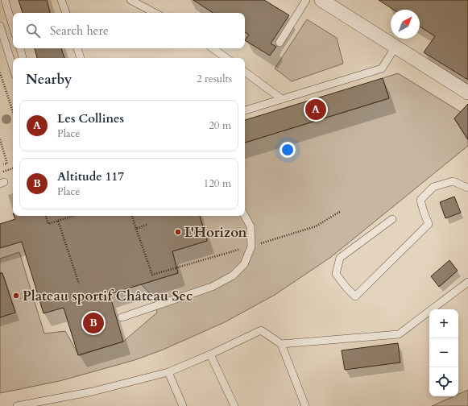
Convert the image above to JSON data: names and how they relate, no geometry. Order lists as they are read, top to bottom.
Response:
{
  "places": ["L'Horizon", "Plateau sportif Château Sec"],
  "north": "top right",
  "page": {
    "search": "Search here",
    "heading": ["Nearby", "2 results"],
    "pins": ["A", "B"],
    "list": [
      {
        "mark": "A",
        "name": "Les Collines",
        "note": "Place",
        "value": "20 m"
      },
      {
        "mark": "B",
        "name": "Altitude 117",
        "note": "Place",
        "value": "120 m"
      }
    ],
    "map_buttons": ["+", "−"]
  }
}
